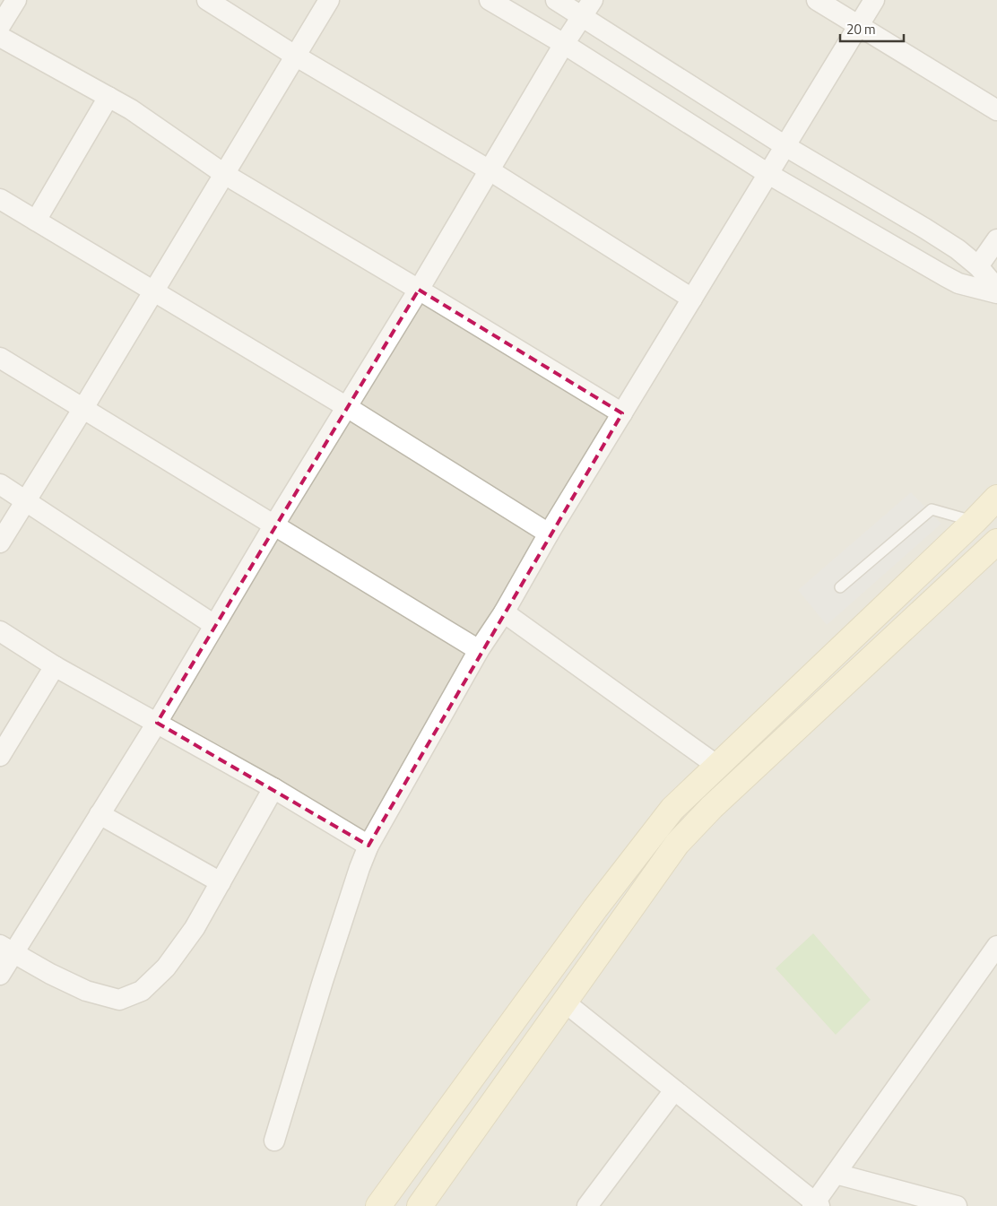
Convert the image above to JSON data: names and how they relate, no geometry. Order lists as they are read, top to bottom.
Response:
{
  "scale_bar": "20 m"
}
